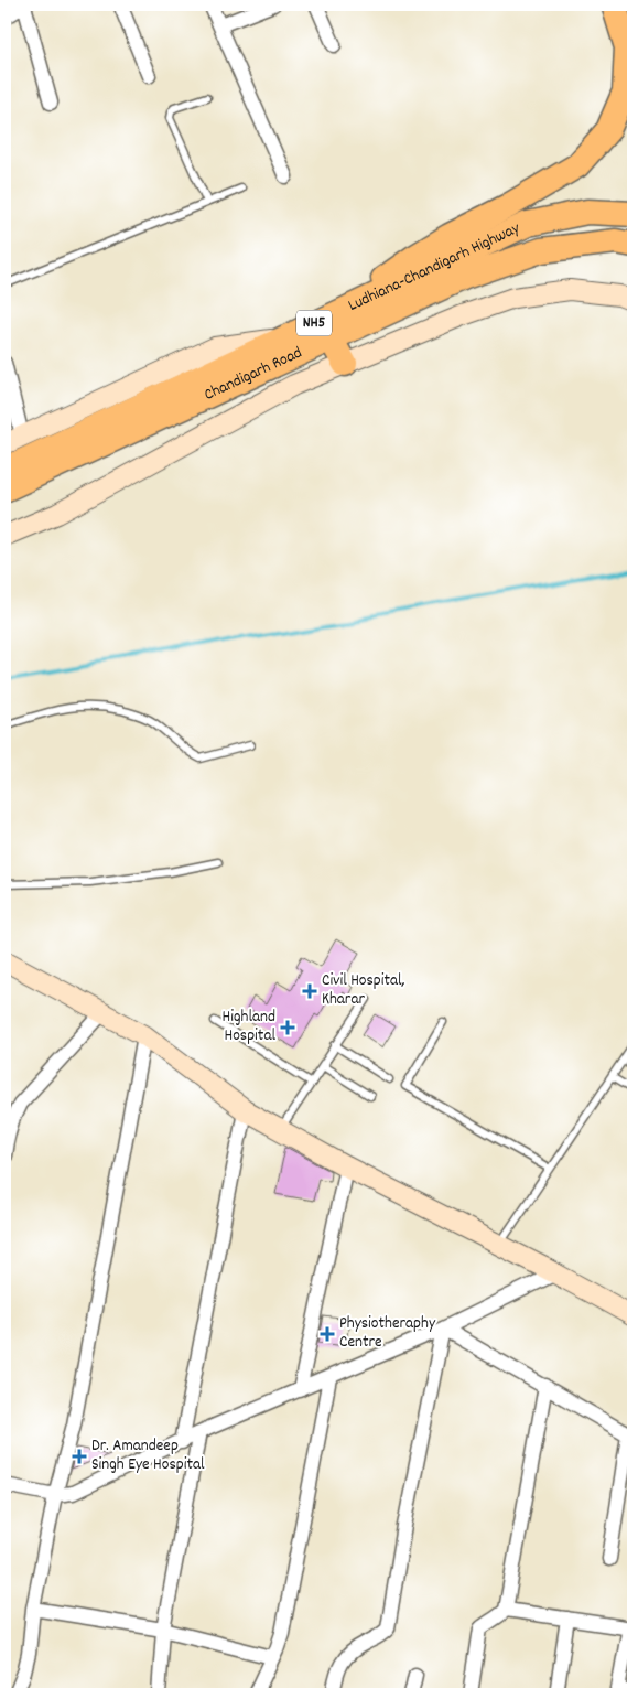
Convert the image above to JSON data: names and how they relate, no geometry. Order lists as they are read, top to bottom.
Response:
{
  "streets": {
    "highway": ["Ludhiana-Chandigarh Highway", "NH5", "Chandigarh Road"]
  },
  "places": {
    "health": [
      "Civil Hospital, Kharar",
      "Highland Hospital",
      "Physiotheraphy Centre",
      "Dr. Amandeep Singh Eye Hospital"
    ]
  }
}
